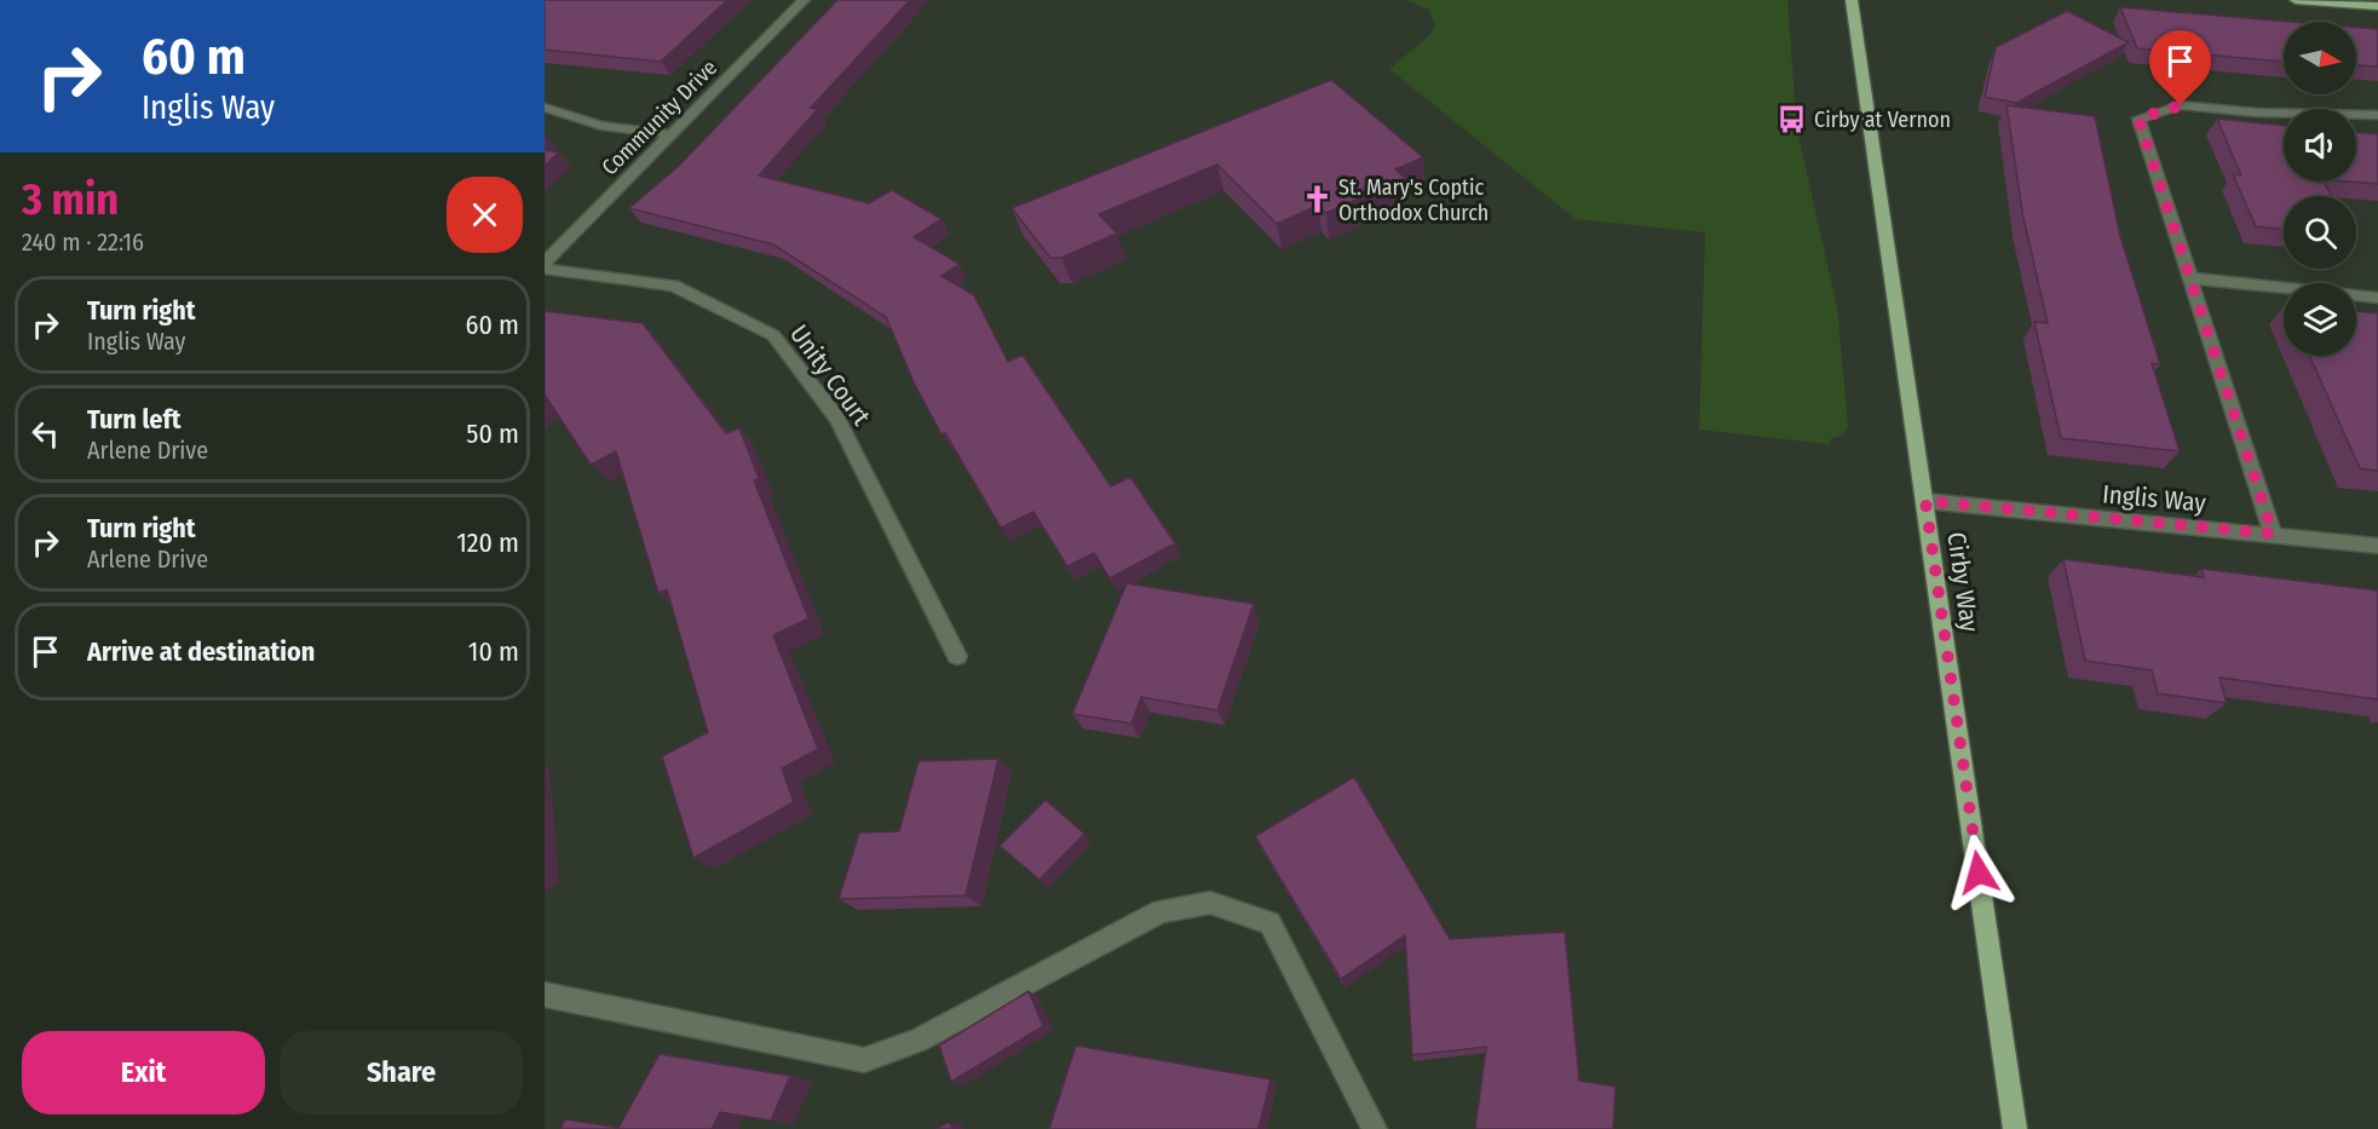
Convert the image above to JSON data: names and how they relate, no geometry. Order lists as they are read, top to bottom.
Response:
{
  "streets": {
    "main road": ["Cirby Way"],
    "street": ["Community Drive", "Unity Court", "Inglis Way"]
  },
  "crossings": [
    ["Inglis Way", "Cirby Way"]
  ],
  "places": {
    "bus stop": ["Cirby at Vernon"],
    "church": ["St. Mary's Coptic Orthodox Church"]
  },
  "north": "right",
  "page": {
    "turn": ["60 m", "Inglis Way"],
    "heading": ["3 min", "240 m · 22:16"],
    "list": [
      {
        "name": "Turn right",
        "note": "Inglis Way",
        "value": "60 m"
      },
      {
        "name": "Turn left",
        "note": "Arlene Drive",
        "value": "50 m"
      },
      {
        "name": "Turn right",
        "note": "Arlene Drive",
        "value": "120 m"
      },
      {
        "name": "Arrive at destination",
        "value": "10 m"
      }
    ],
    "buttons": ["Exit", "Share"]
  }
}
